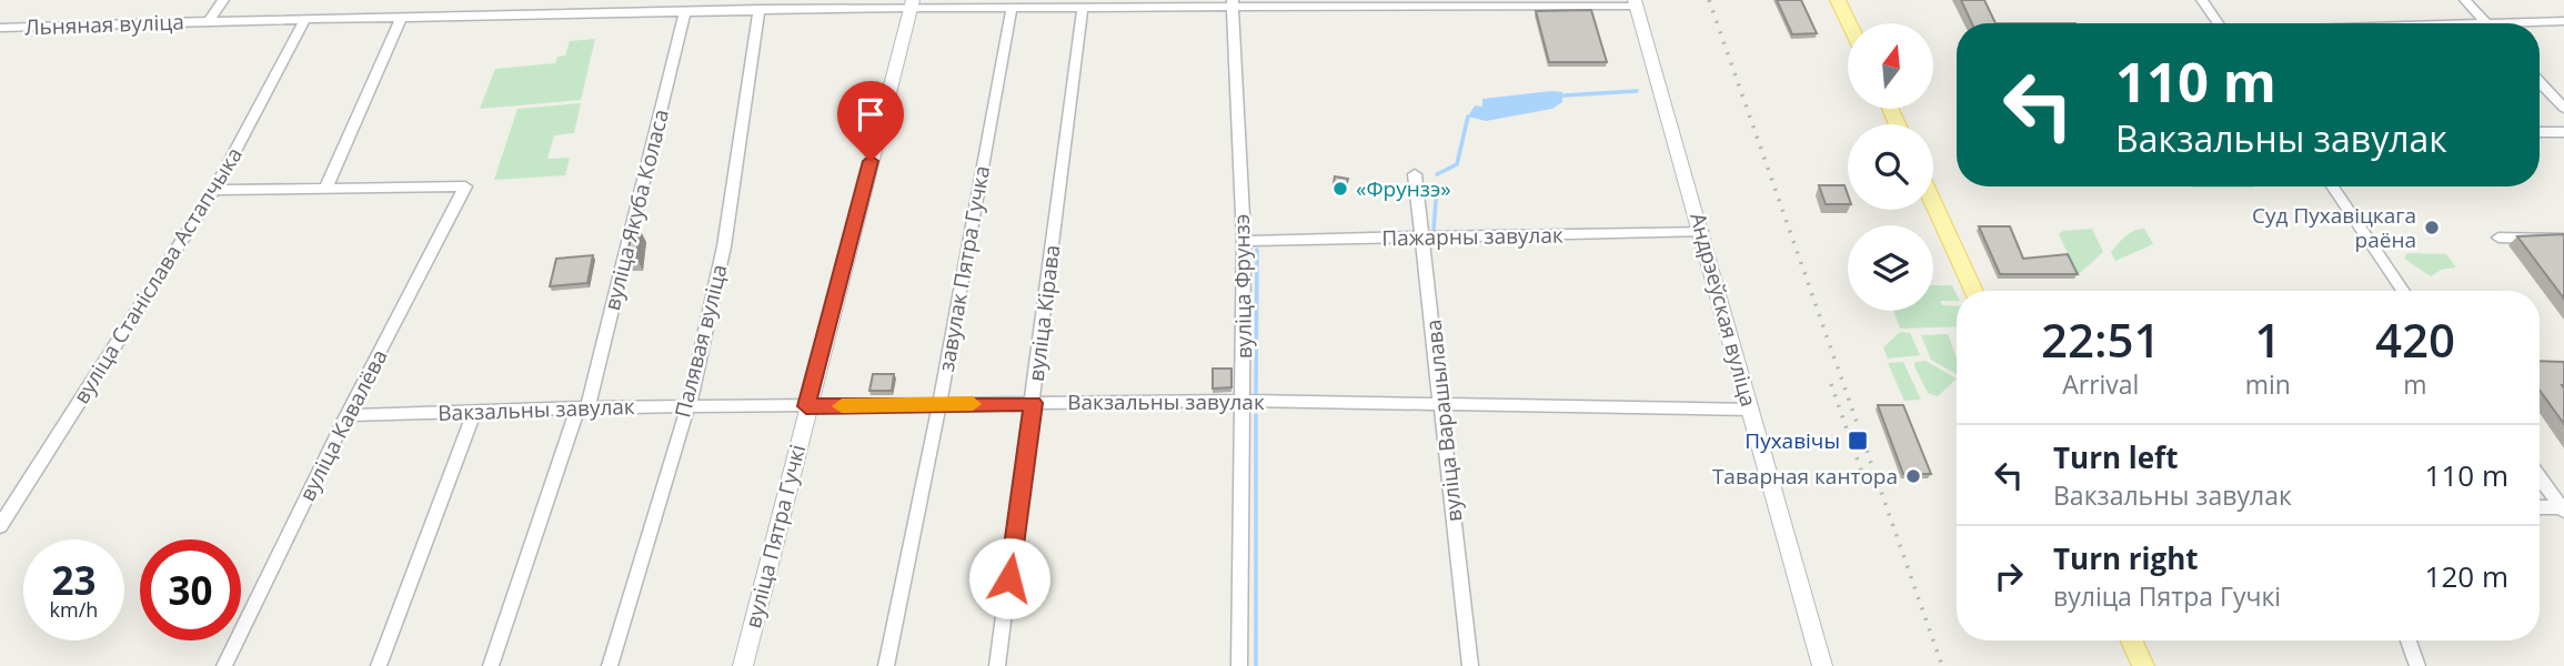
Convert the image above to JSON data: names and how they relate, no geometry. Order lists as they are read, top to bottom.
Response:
{
  "streets": {
    "main road": ["Андрэеўская вуліца", "вуліца Пятра Гучкі"],
    "street": [
      "Льняная вуліца",
      "вуліца Якуба Коласа",
      "Пажарны завулак",
      "завулак Пятра Гучка",
      "вуліца Станіслава Астапчыка",
      "вуліца Фрунзэ",
      "вуліца Кірава",
      "Палявая вуліца",
      "Вакзальны завулак",
      "вуліца Варашылава",
      "вуліца Кавалёва"
    ]
  },
  "crossings": [
    ["Льняная вуліца", "вуліца Якуба Коласа"],
    ["Льняная вуліца", "завулак Пятра Гучка"],
    ["Льняная вуліца", "вуліца Станіслава Астапчыка"],
    ["Льняная вуліца", "вуліца Фрунзэ"],
    ["Льняная вуліца", "Андрэеўская вуліца"],
    ["Льняная вуліца", "вуліца Кірава"],
    ["Льняная вуліца", "Палявая вуліца"],
    ["Льняная вуліца", "вуліца Пятра Гучкі"],
    ["вуліца Якуба Коласа", "Вакзальны завулак"],
    ["Пажарны завулак", "вуліца Фрунзэ"],
    ["Пажарны завулак", "Андрэеўская вуліца"],
    ["Пажарны завулак", "вуліца Варашылава"],
    ["завулак Пятра Гучка", "Вакзальны завулак"],
    ["вуліца Фрунзэ", "Вакзальны завулак"],
    ["Андрэеўская вуліца", "Вакзальны завулак"],
    ["вуліца Кірава", "Вакзальны завулак"],
    ["Палявая вуліца", "Вакзальны завулак"],
    ["Вакзальны завулак", "вуліца Варашылава"],
    ["Вакзальны завулак", "вуліца Кавалёва"],
    ["Вакзальны завулак", "вуліца Пятра Гучкі"]
  ],
  "places": {
    "other": ["«Фрунзэ»", "Суд Пухавіцкага раёна", "Таварная кантора"],
    "transit": ["Пухавічы"]
  },
  "north": "top",
  "page": {
    "turn": ["110 m", "Вакзальны завулак"],
    "eta": [
      "22:51",
      "Arrival",
      "1",
      "min",
      "420",
      "m"
    ],
    "list": [
      {
        "name": "Turn left",
        "note": "Вакзальны завулак",
        "value": "110 m"
      },
      {
        "name": "Turn right",
        "note": "вуліца Пятра Гучкі",
        "value": "120 m"
      }
    ],
    "speed": "23 km/h",
    "limit": "30"
  }
}
